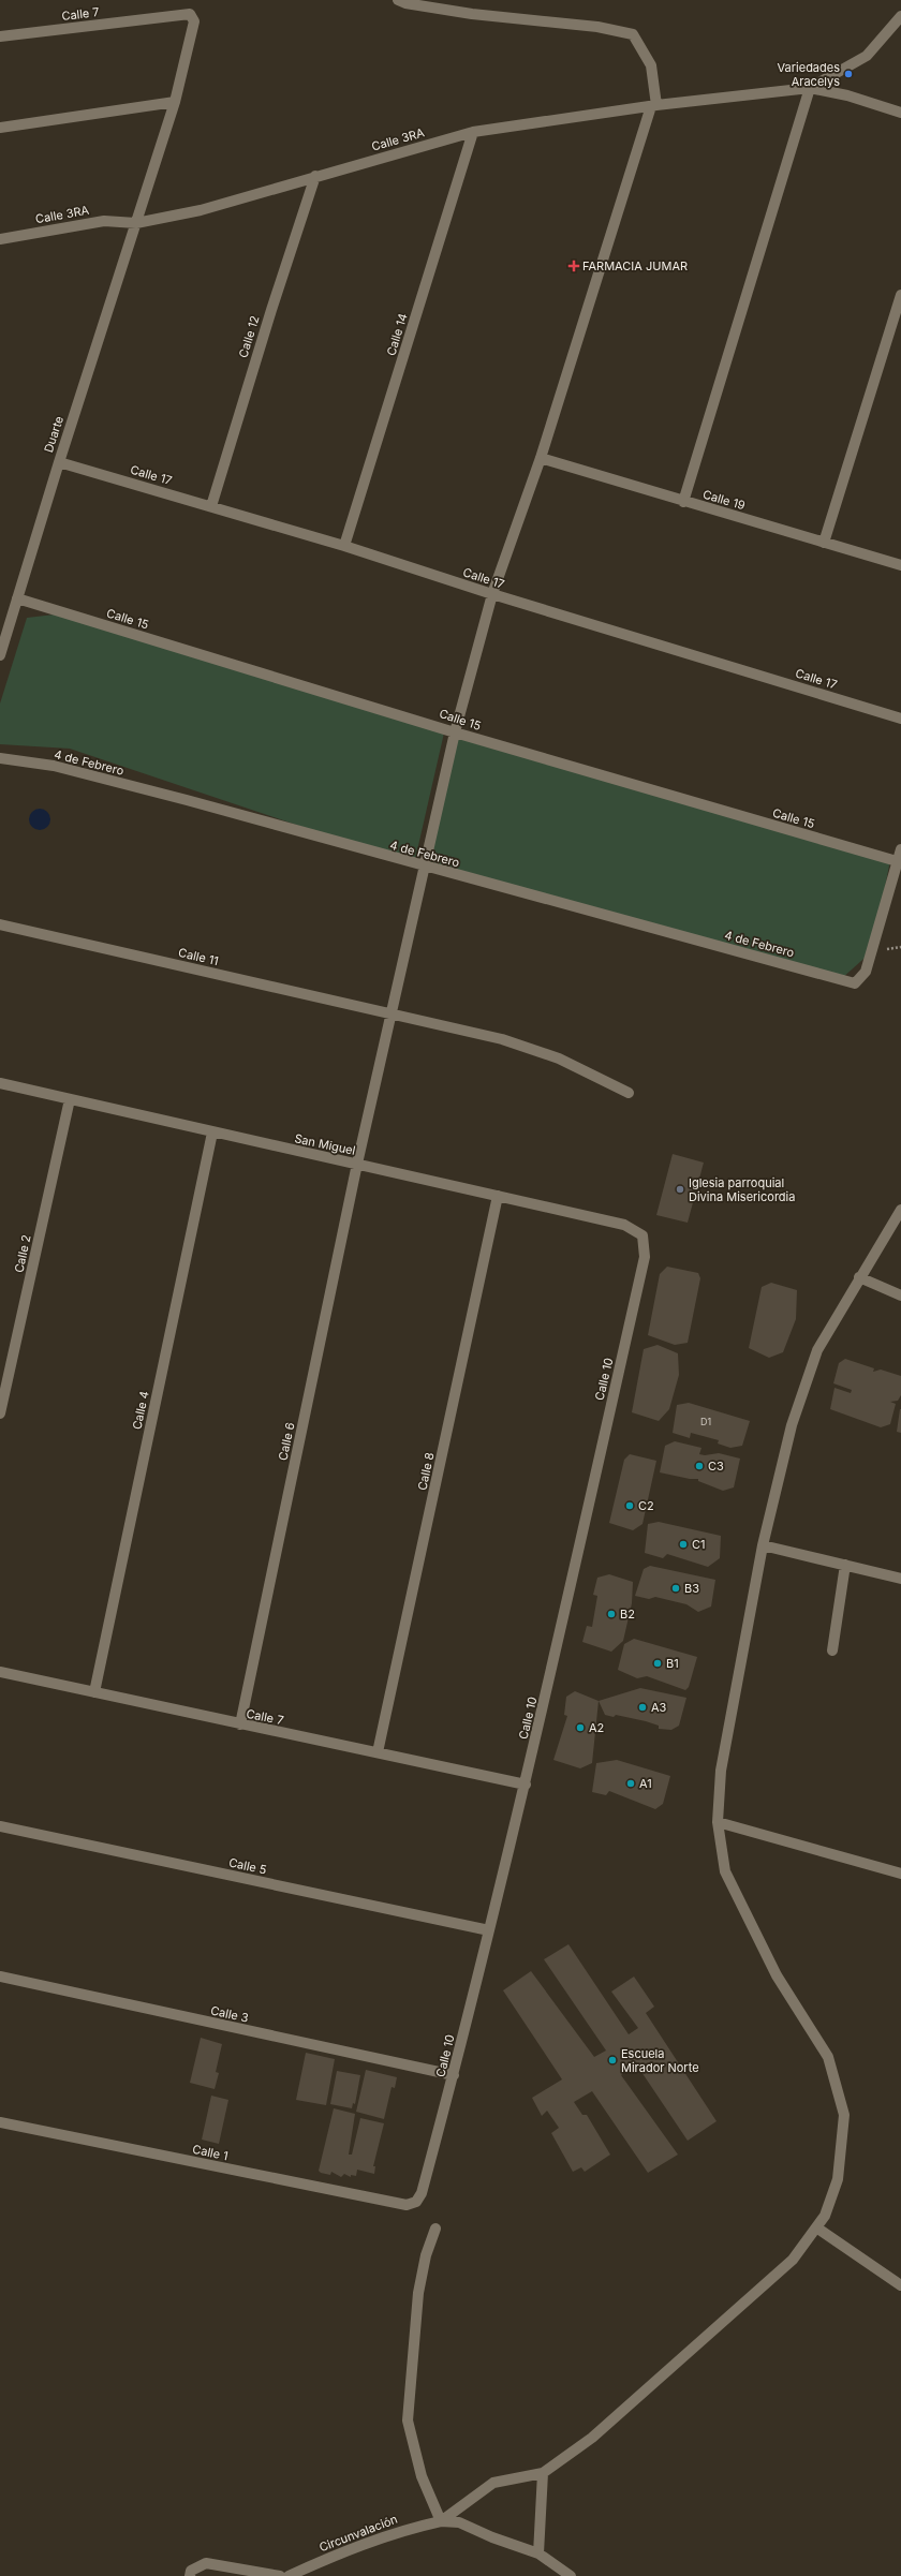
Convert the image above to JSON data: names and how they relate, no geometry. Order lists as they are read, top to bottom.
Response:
{
  "streets": {
    "street": [
      "Calle 7",
      "Calle 3RA",
      "Calle 14",
      "Calle 12",
      "Duarte",
      "Calle 17",
      "Calle 19",
      "Calle 15",
      "4 de Febrero",
      "Calle 11",
      "San Miguel",
      "Calle 2",
      "Calle 10",
      "Calle 4",
      "Calle 6",
      "Calle 8",
      "Calle 5",
      "Calle 3",
      "Calle 1",
      "Circunvalación"
    ]
  },
  "crossings": [
    ["Calle 7", "Duarte"],
    ["Calle 7", "Calle 10"],
    ["Calle 7", "Calle 4"],
    ["Calle 7", "Calle 6"],
    ["Calle 7", "Calle 8"],
    ["Calle 3RA", "Calle 14"],
    ["Calle 3RA", "Calle 12"],
    ["Calle 3RA", "Duarte"],
    ["Calle 3RA", "Calle 6"],
    ["Calle 14", "Calle 17"],
    ["Calle 12", "Calle 17"],
    ["Duarte", "Calle 17"],
    ["Duarte", "Calle 15"],
    ["Calle 17", "Calle 6"],
    ["Calle 19", "Calle 6"],
    ["Calle 15", "4 de Febrero"],
    ["Calle 15", "Calle 6"],
    ["4 de Febrero", "Calle 6"],
    ["Calle 11", "Calle 6"],
    ["San Miguel", "Calle 2"],
    ["San Miguel", "Calle 10"],
    ["San Miguel", "Calle 4"],
    ["San Miguel", "Calle 6"],
    ["San Miguel", "Calle 8"],
    ["Calle 10", "Calle 5"],
    ["Calle 10", "Calle 3"],
    ["Calle 10", "Calle 1"]
  ],
  "places": {
    "other": [
      "Variedades Aracelys",
      "Iglesia parroquial Divina Misericordia",
      "C3",
      "C2",
      "C1",
      "B3",
      "B2",
      "B1",
      "A3",
      "A2",
      "A1",
      "Escuela Mirador Norte"
    ],
    "health": ["FARMACIA JUMAR"]
  },
  "house_numbers": ["D1"]
}
